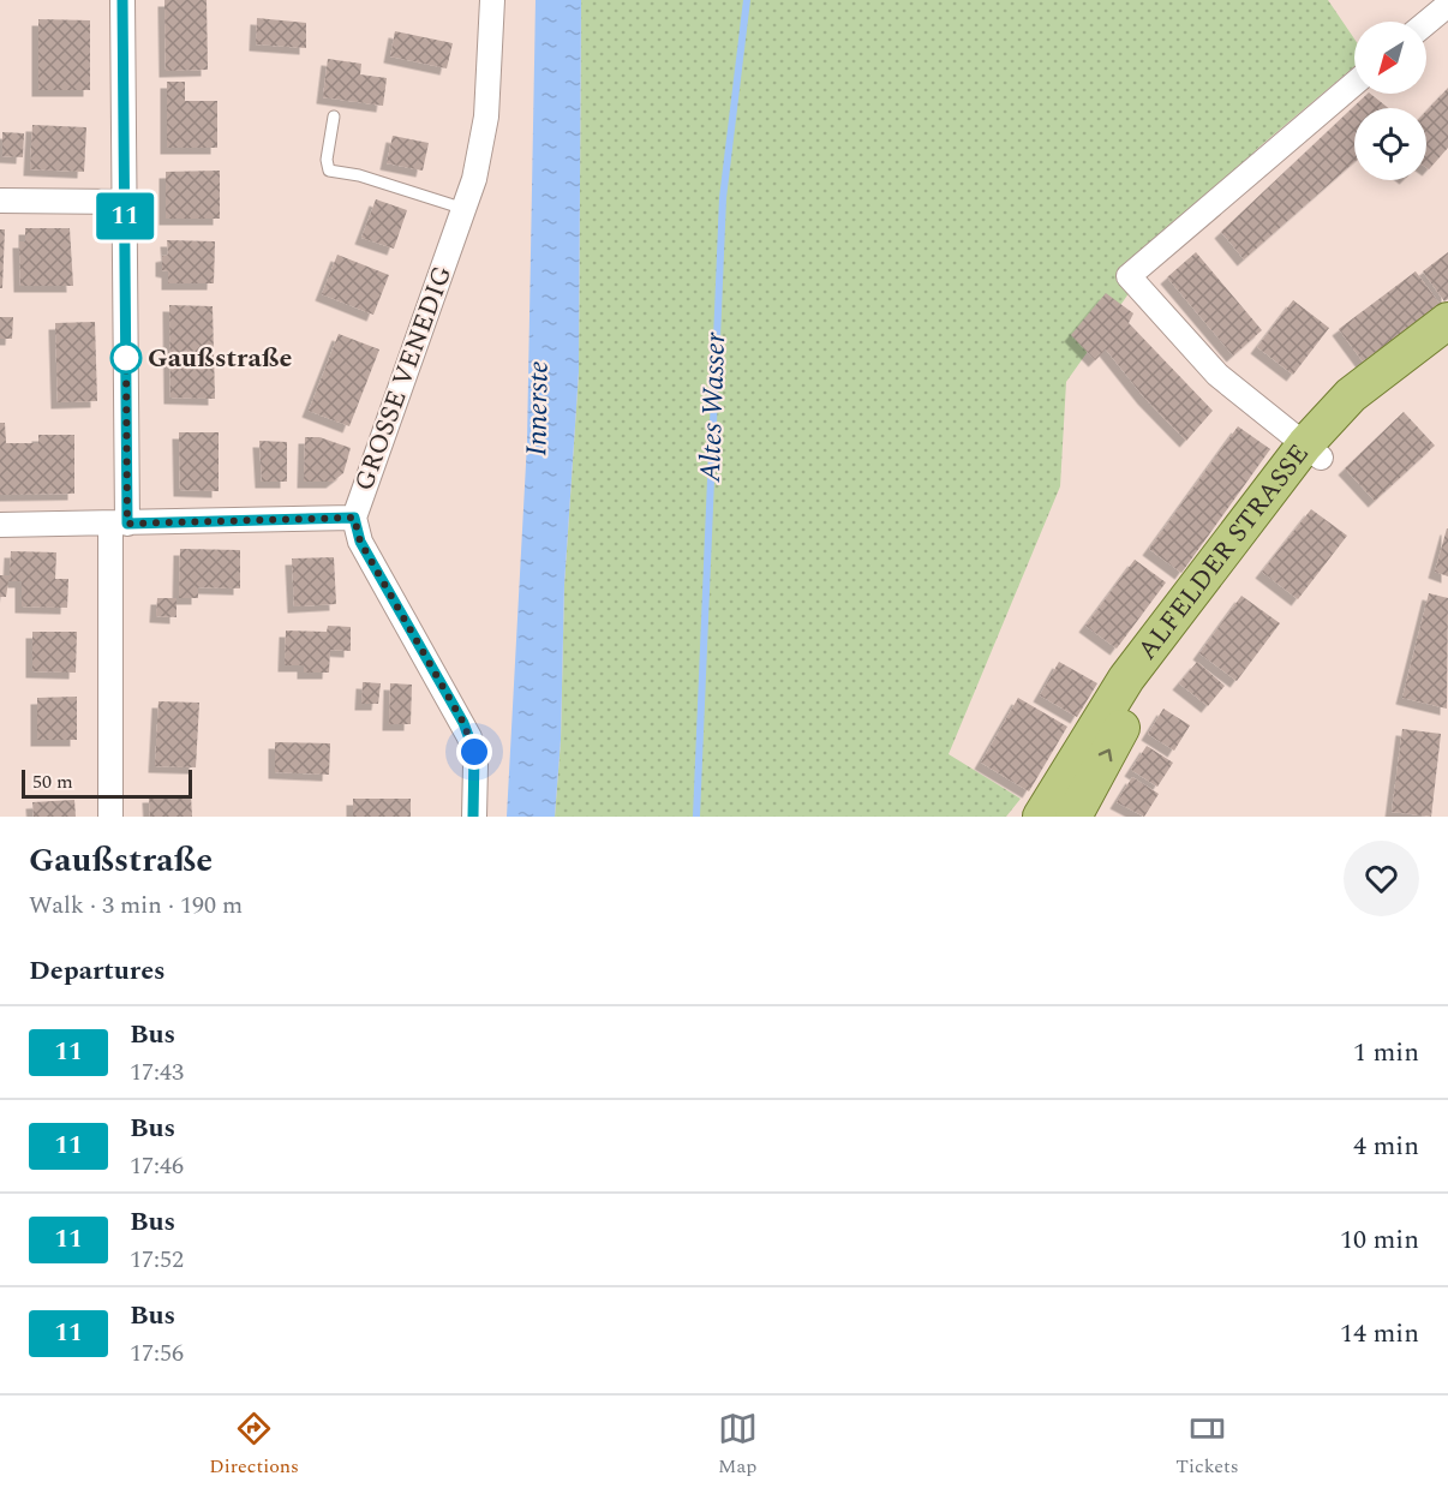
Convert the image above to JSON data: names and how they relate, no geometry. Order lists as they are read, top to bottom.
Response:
{
  "streets": {
    "main road": ["ALFELDER STRASSE"],
    "street": ["GROSSE VENEDIG"]
  },
  "water": ["Altes Wasser", "Innerste"],
  "places": ["Gaußstraße"],
  "lines": ["bus line 11"],
  "scale_bar": "50 m",
  "north": "bottom left",
  "page": {
    "on_map": "11",
    "scale": "50 m",
    "heading": [
      ["Gaußstraße", "Walk · 3 min · 190 m"],
      "Departures"
    ],
    "list": [
      {
        "mark": "11",
        "name": "Bus",
        "note": "17:43",
        "value": "1 min"
      },
      {
        "mark": "11",
        "name": "Bus",
        "note": "17:46",
        "value": "4 min"
      },
      {
        "mark": "11",
        "name": "Bus",
        "note": "17:52",
        "value": "10 min"
      },
      {
        "mark": "11",
        "name": "Bus",
        "note": "17:56",
        "value": "14 min"
      }
    ],
    "tabs": ["Directions", "Map", "Tickets"]
  }
}
